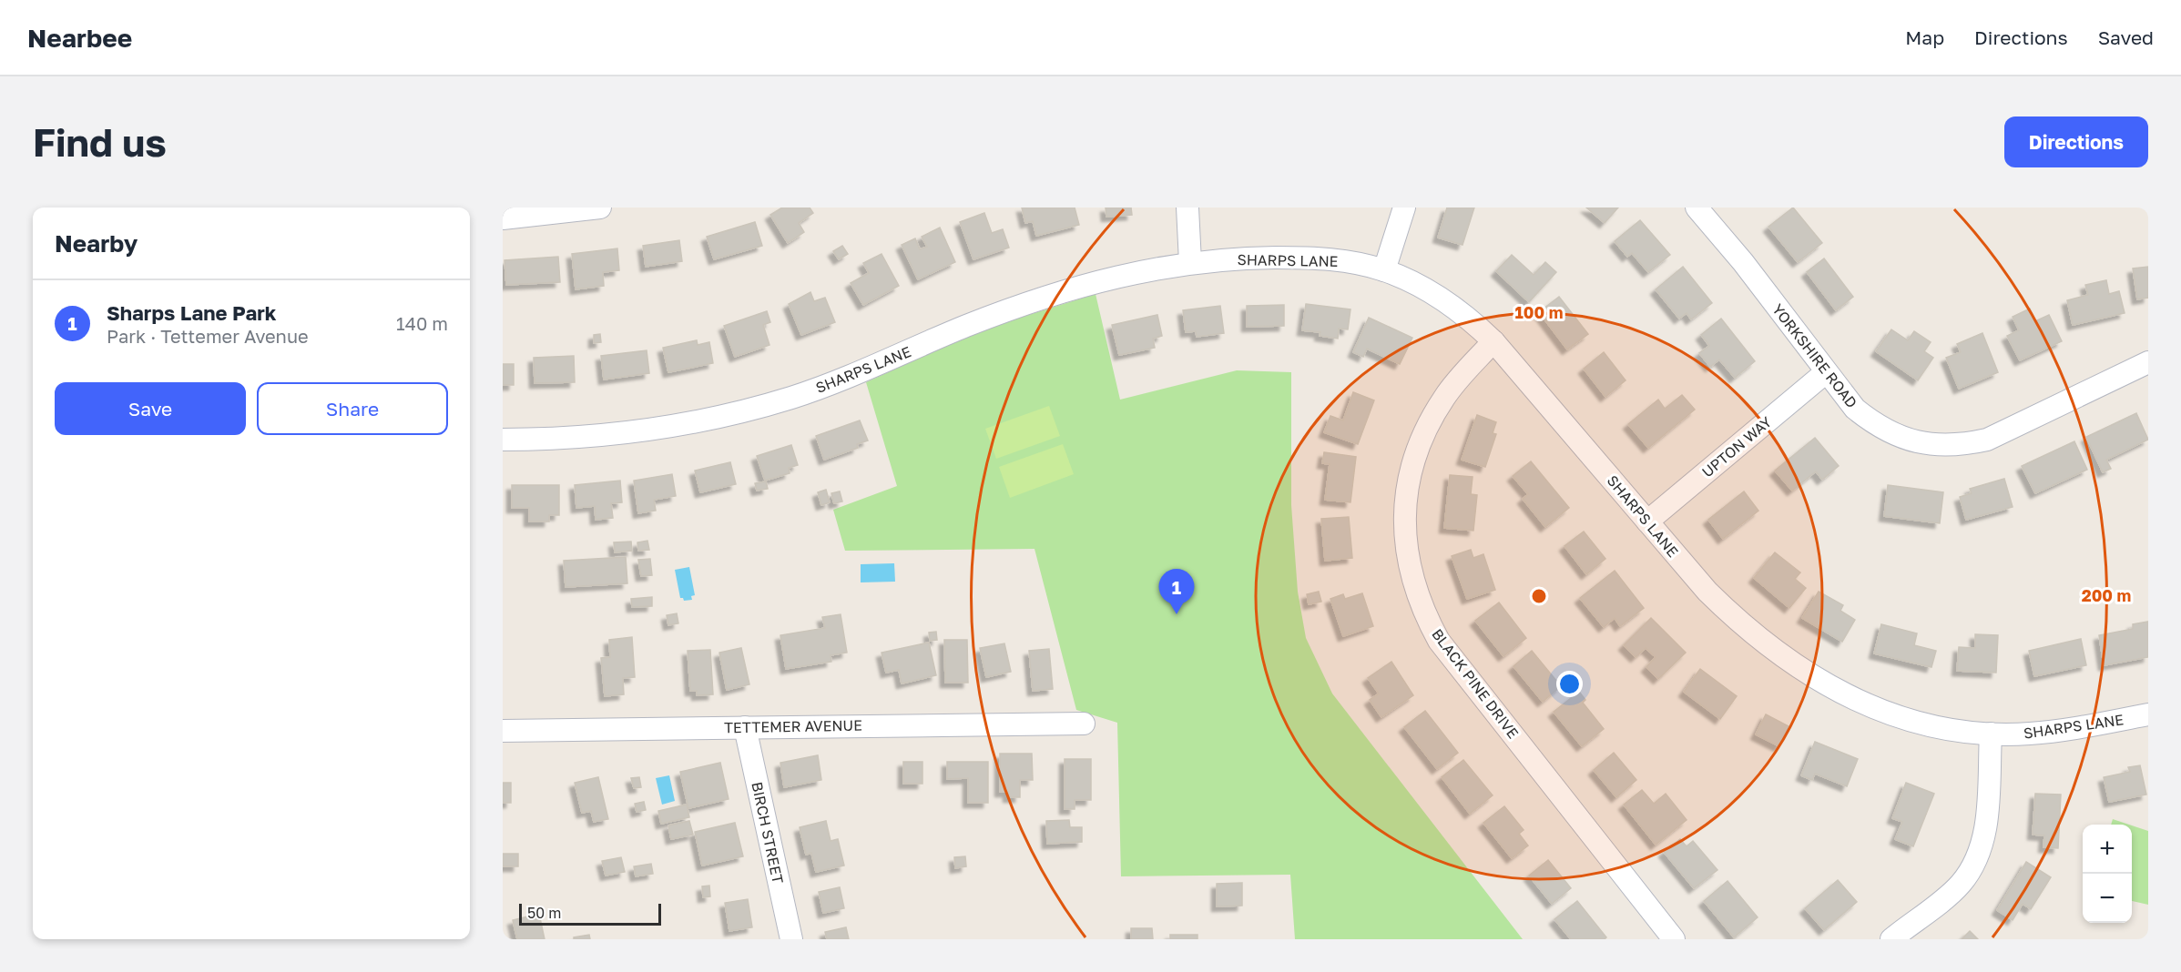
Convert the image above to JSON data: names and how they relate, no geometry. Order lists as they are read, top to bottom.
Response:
{
  "streets": {
    "street": [
      "SHARPS LANE",
      "YORKSHIRE ROAD",
      "UPTON WAY",
      "BLACK PINE DRIVE",
      "TETTEMER AVENUE",
      "BIRCH STREET"
    ]
  },
  "crossings": [
    ["SHARPS LANE", "UPTON WAY"],
    ["SHARPS LANE", "BLACK PINE DRIVE"],
    ["YORKSHIRE ROAD", "UPTON WAY"],
    ["TETTEMER AVENUE", "BIRCH STREET"]
  ],
  "scale_bar": "50 m",
  "page": {
    "header": "Nearbee",
    "nav": ["Map", "Directions", "Saved"],
    "buttons": [
      "Directions",
      ["Save", "Share"]
    ],
    "title": "Find us",
    "heading": "Nearby",
    "list": [
      {
        "mark": "1",
        "name": "Sharps Lane Park",
        "note": "Park · Tettemer Avenue",
        "value": "140 m"
      }
    ],
    "pins": "1",
    "map_buttons": ["+", "−"],
    "scale": "50 m"
  },
  "rings": ["100 m", "200 m"]
}
